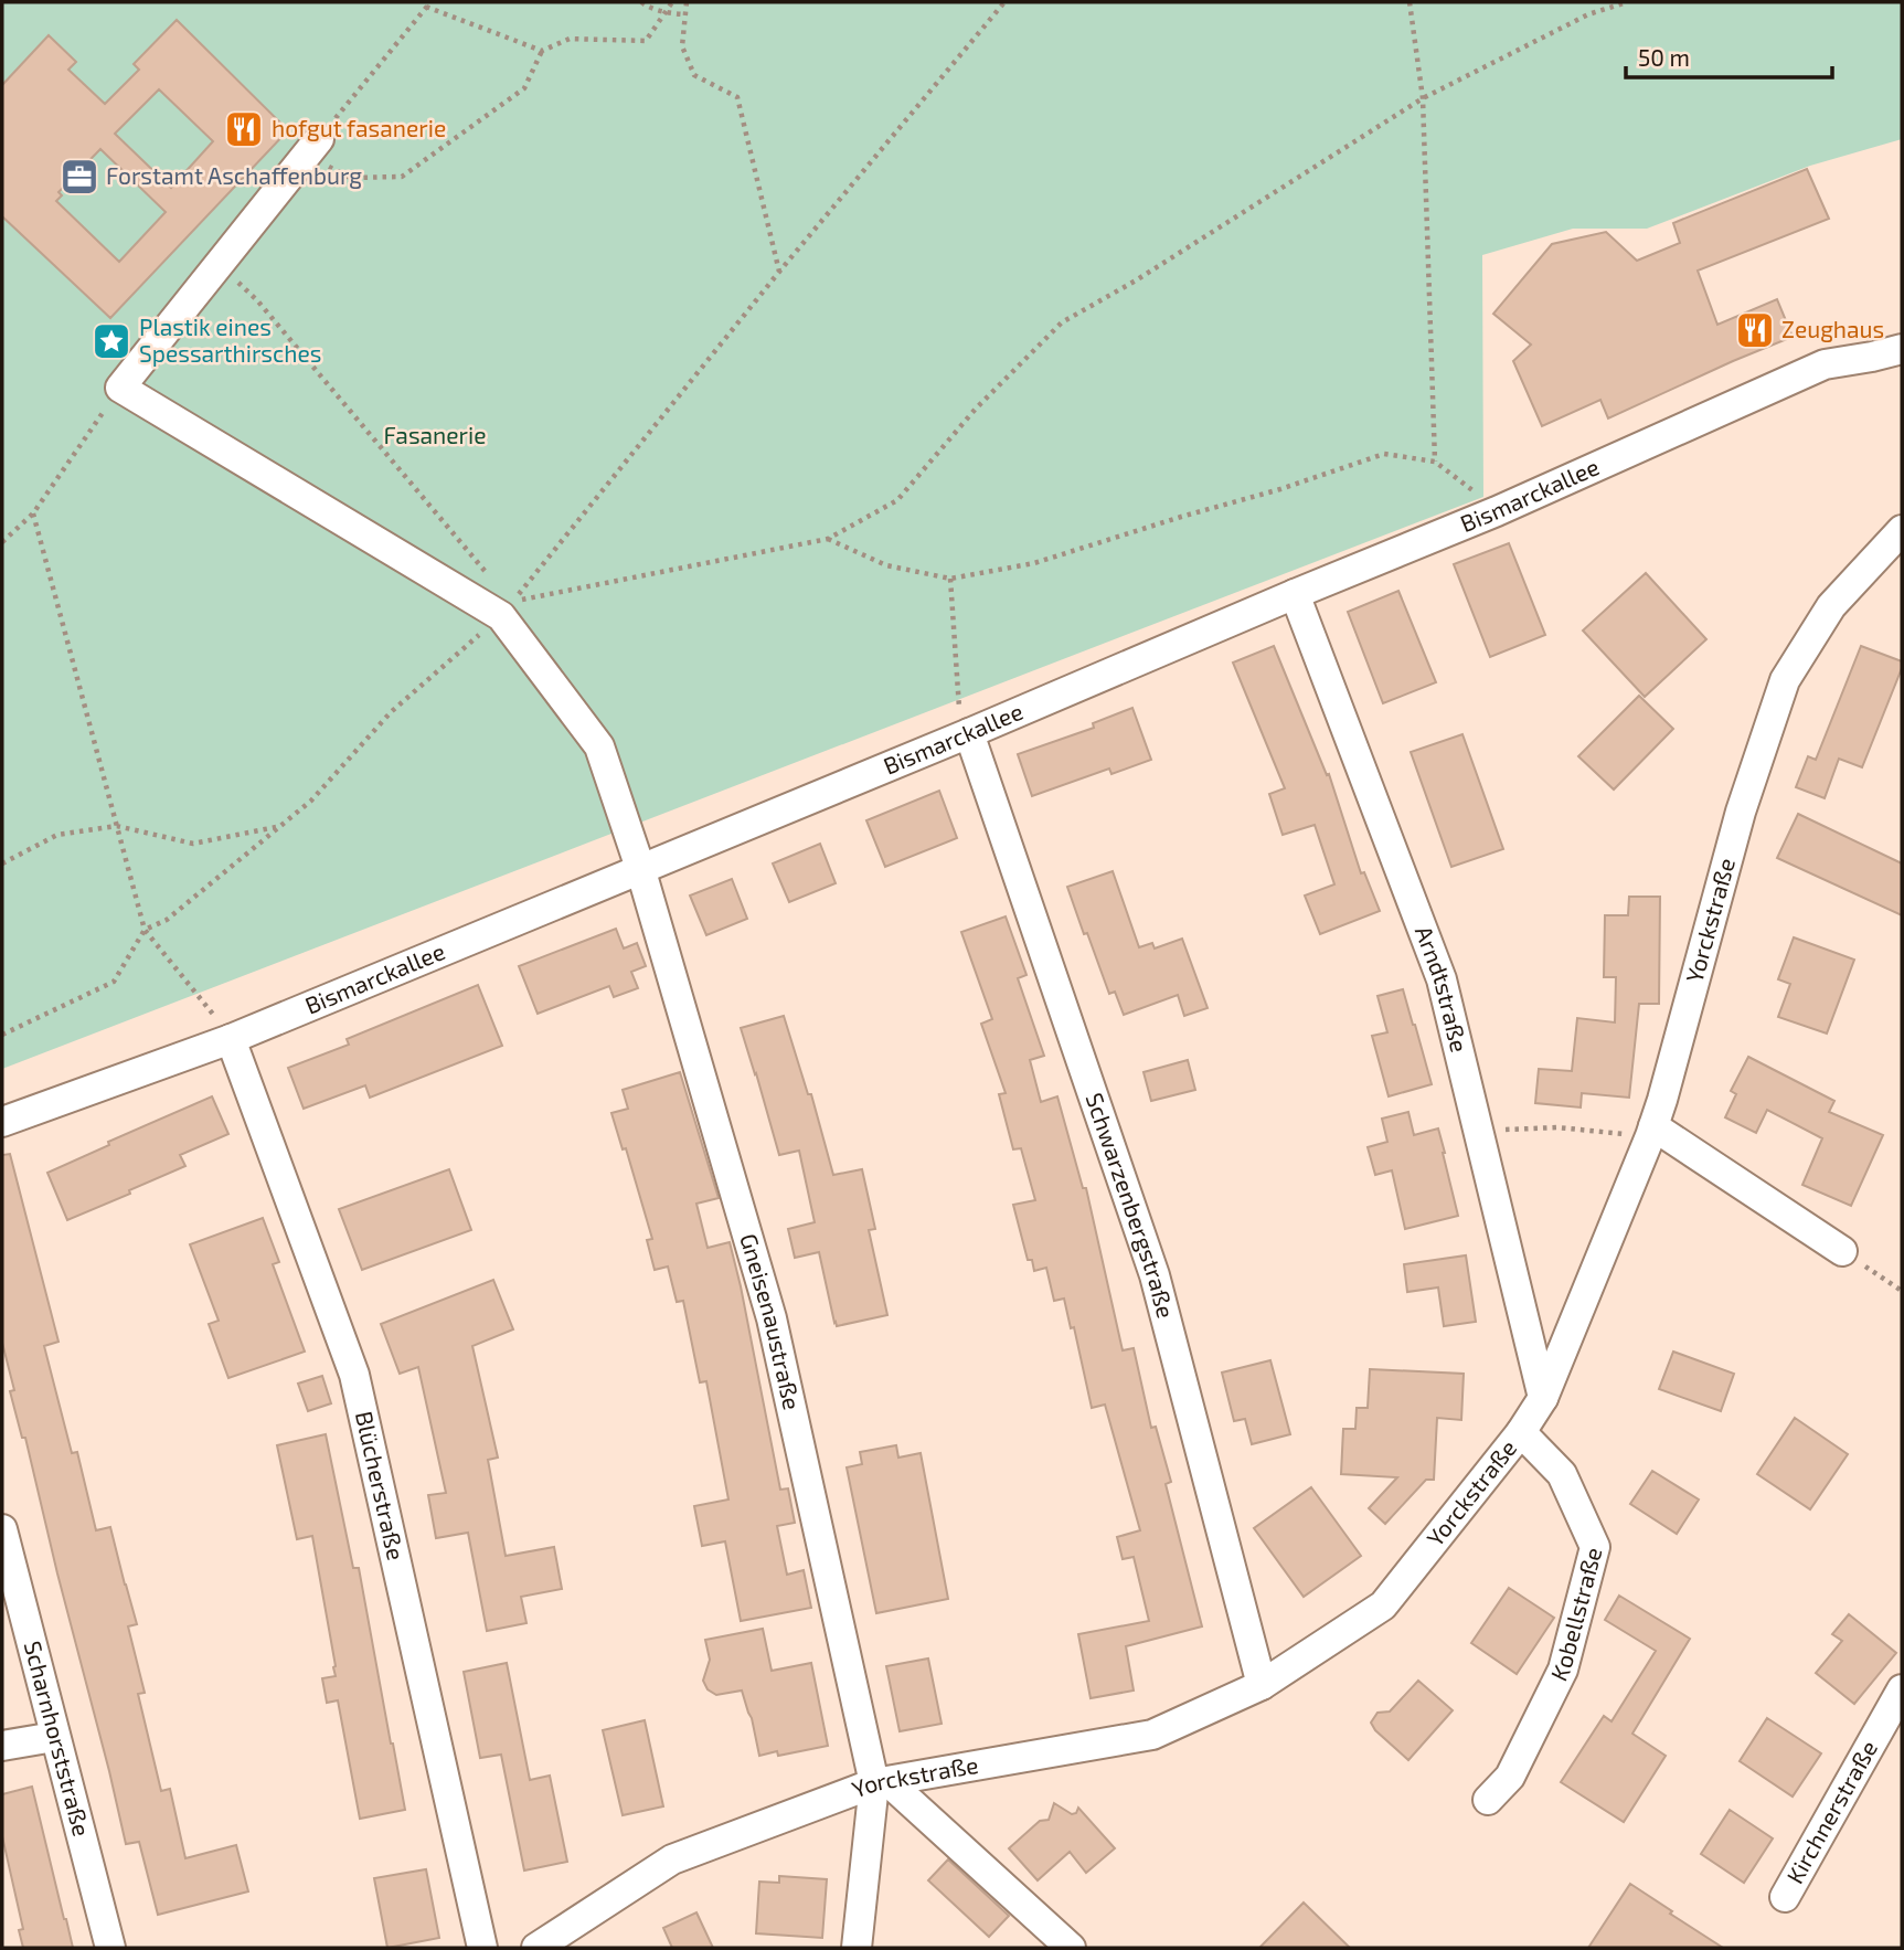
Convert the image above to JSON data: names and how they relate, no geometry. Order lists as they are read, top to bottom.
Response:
{
  "streets": {
    "street": [
      "Bismarckallee",
      "Yorckstraße",
      "Arndtstraße",
      "Schwarzenbergstraße",
      "Gneisenaustraße",
      "Blücherstraße",
      "Kobellstraße",
      "Scharnhorststraße",
      "Kirchnerstraße"
    ]
  },
  "crossings": [
    ["Bismarckallee", "Arndtstraße"],
    ["Bismarckallee", "Schwarzenbergstraße"],
    ["Bismarckallee", "Gneisenaustraße"],
    ["Bismarckallee", "Blücherstraße"],
    ["Yorckstraße", "Arndtstraße"],
    ["Yorckstraße", "Schwarzenbergstraße"],
    ["Yorckstraße", "Gneisenaustraße"],
    ["Yorckstraße", "Kobellstraße"]
  ],
  "parks": ["Fasanerie"],
  "places": {
    "restaurant": ["hofgut fasanerie", "Zeughaus"],
    "office": ["Forstamt Aschaffenburg"],
    "place": ["Plastik eines Spessarthirsches"]
  },
  "scale_bar": "50 m"
}
